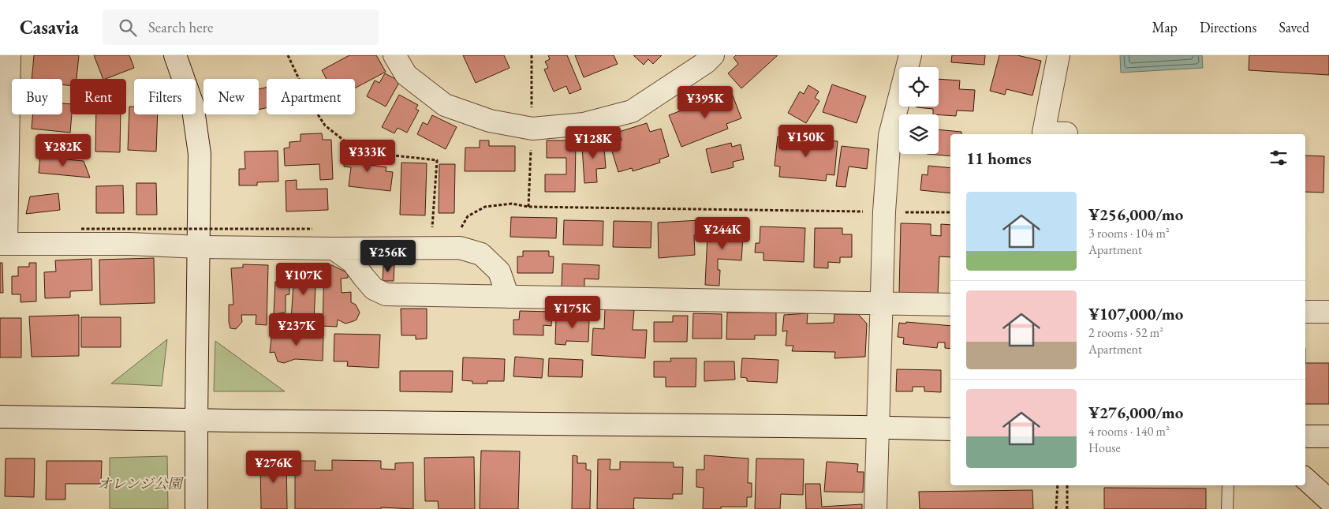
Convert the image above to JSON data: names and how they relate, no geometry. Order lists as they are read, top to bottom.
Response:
{
  "parks": ["オレンジ公園"],
  "page": {
    "header": "Casavia",
    "search": "Search here",
    "nav": ["Map", "Directions", "Saved"],
    "chip": [
      "Buy",
      "Rent",
      "Filters",
      "New",
      "Apartment"
    ],
    "price": [
      "¥395K",
      "¥150K",
      "¥128K",
      "¥282K",
      "¥333K",
      "¥244K",
      "¥256K",
      "¥107K",
      "¥175K",
      "¥237K",
      "¥276K"
    ],
    "heading": "11 homes",
    "list": [
      {
        "name": "¥256,000/mo",
        "note": "3 rooms · 104 m² · Apartment"
      },
      {
        "name": "¥107,000/mo",
        "note": "2 rooms · 52 m² · Apartment"
      },
      {
        "name": "¥276,000/mo",
        "note": "4 rooms · 140 m² · House"
      }
    ]
  }
}
